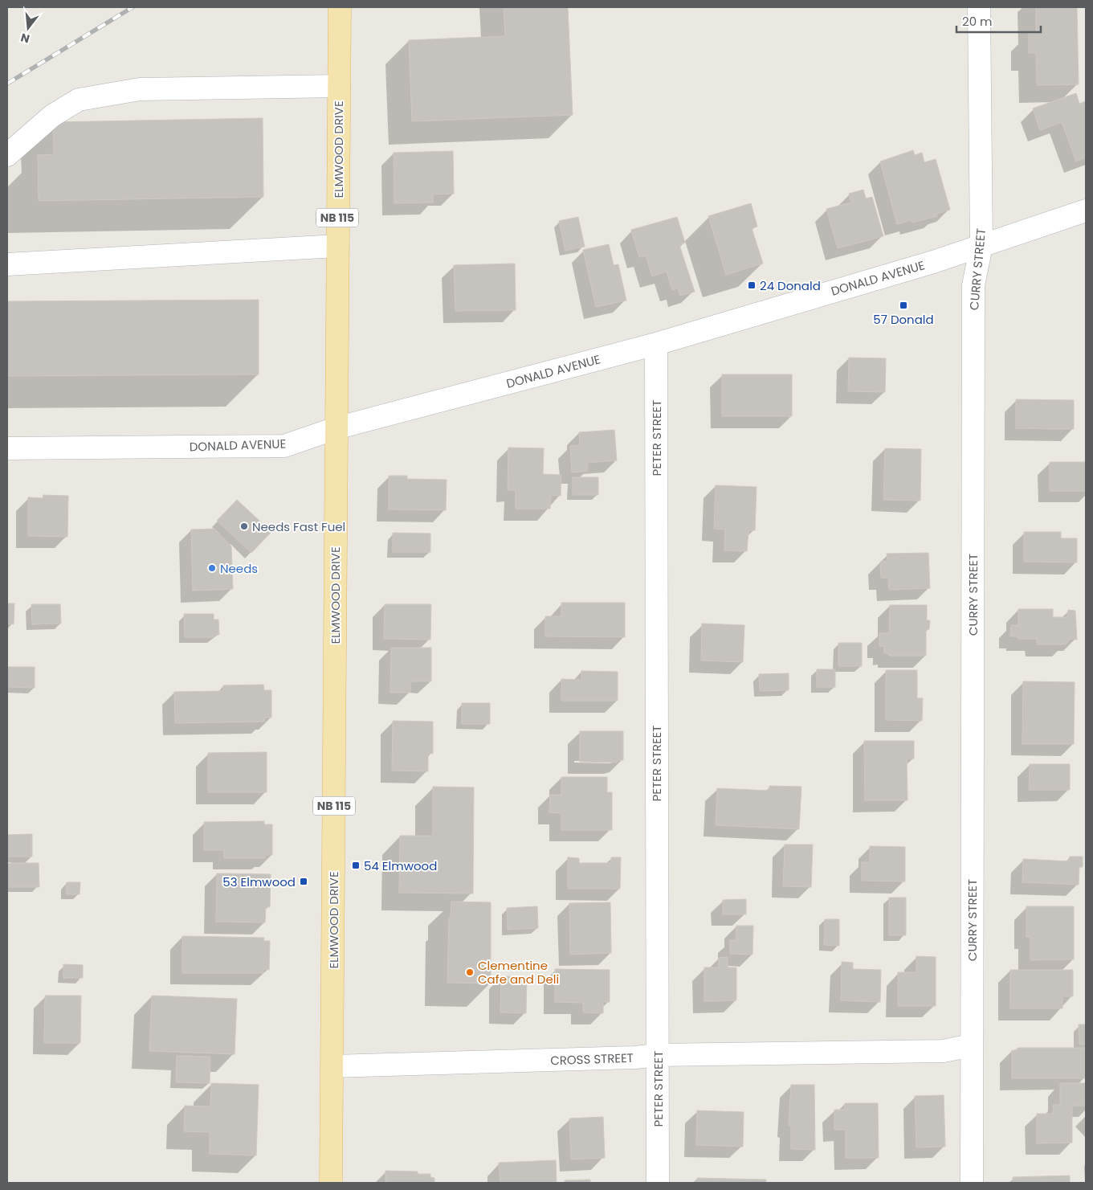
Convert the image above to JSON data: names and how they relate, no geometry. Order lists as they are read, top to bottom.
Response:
{
  "streets": {
    "main road": ["ELMWOOD DRIVE", "NB 115"],
    "street": [
      "CURRY STREET",
      "DONALD AVENUE",
      "PETER STREET",
      "CROSS STREET"
    ]
  },
  "crossings": [
    ["ELMWOOD DRIVE", "DONALD AVENUE"],
    ["ELMWOOD DRIVE", "CROSS STREET"],
    ["CURRY STREET", "DONALD AVENUE"],
    ["CURRY STREET", "CROSS STREET"],
    ["DONALD AVENUE", "PETER STREET"],
    ["PETER STREET", "CROSS STREET"]
  ],
  "places": {
    "transit": [
      "24 Donald",
      "57 Donald",
      "54 Elmwood",
      "53 Elmwood"
    ],
    "other": ["Needs Fast Fuel", "Needs", "Clementine Cafe and Deli"]
  },
  "scale_bar": "20 m",
  "north": "bottom"
}
